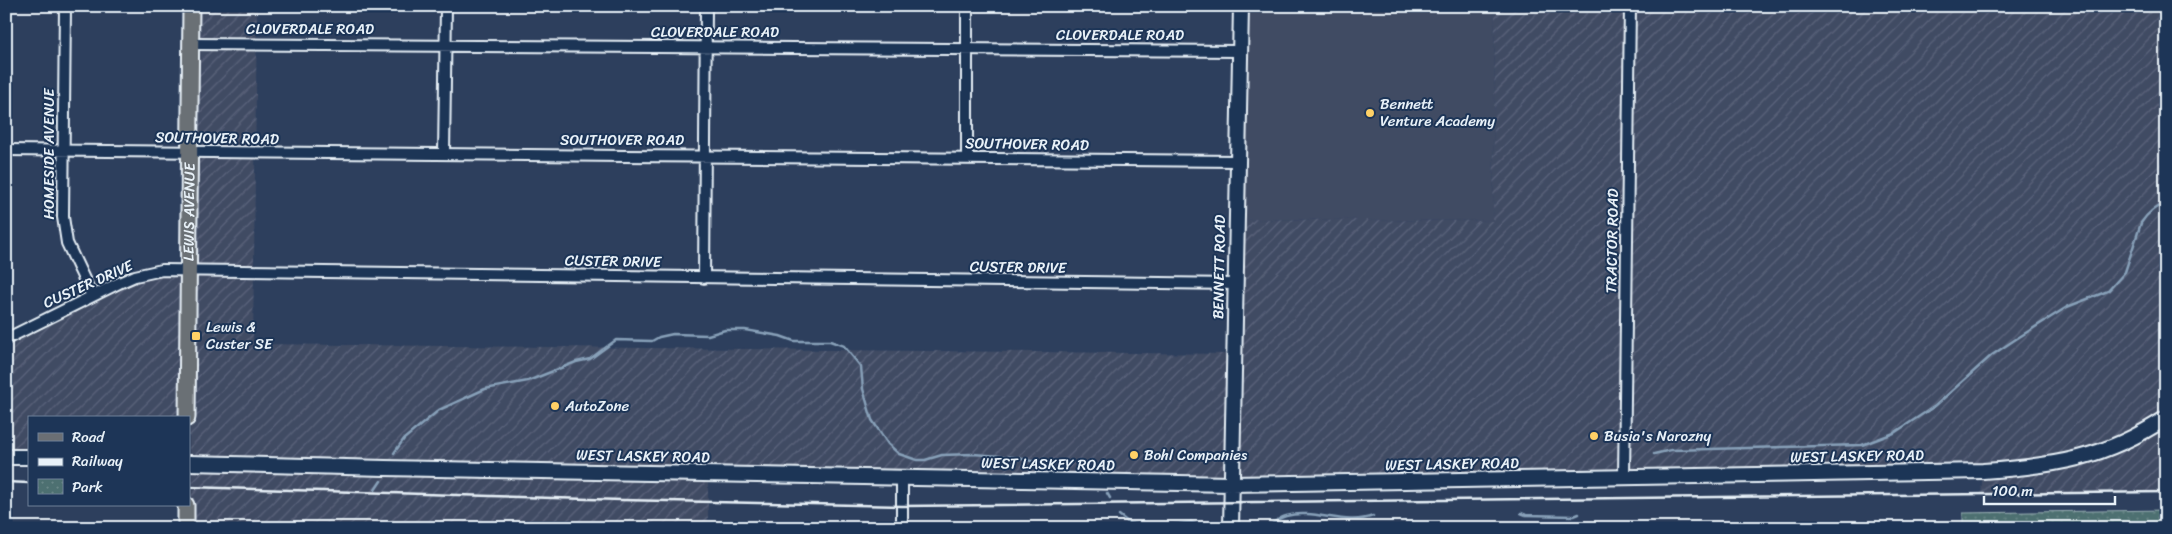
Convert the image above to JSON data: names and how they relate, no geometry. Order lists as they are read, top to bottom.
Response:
{
  "streets": {
    "main road": ["LEWIS AVENUE", "BENNETT ROAD", "WEST LASKEY ROAD"],
    "street": [
      "CLOVERDALE ROAD",
      "SOUTHOVER ROAD",
      "HOMESIDE AVENUE",
      "TRACTOR ROAD",
      "CUSTER DRIVE"
    ]
  },
  "crossings": [
    ["CLOVERDALE ROAD", "LEWIS AVENUE"],
    ["CLOVERDALE ROAD", "BENNETT ROAD"],
    ["SOUTHOVER ROAD", "HOMESIDE AVENUE"],
    ["SOUTHOVER ROAD", "LEWIS AVENUE"],
    ["SOUTHOVER ROAD", "BENNETT ROAD"],
    ["HOMESIDE AVENUE", "CUSTER DRIVE"],
    ["LEWIS AVENUE", "CUSTER DRIVE"],
    ["TRACTOR ROAD", "WEST LASKEY ROAD"],
    ["CUSTER DRIVE", "BENNETT ROAD"],
    ["BENNETT ROAD", "WEST LASKEY ROAD"]
  ],
  "places": {
    "other": [
      "Bennett Venture Academy",
      "AutoZone",
      "Busia's Narozny",
      "Bohl Companies"
    ],
    "transit": ["Lewis & Custer SE"]
  },
  "legend": ["Road", "Railway", "Park"],
  "scale_bar": "100 m"
}
